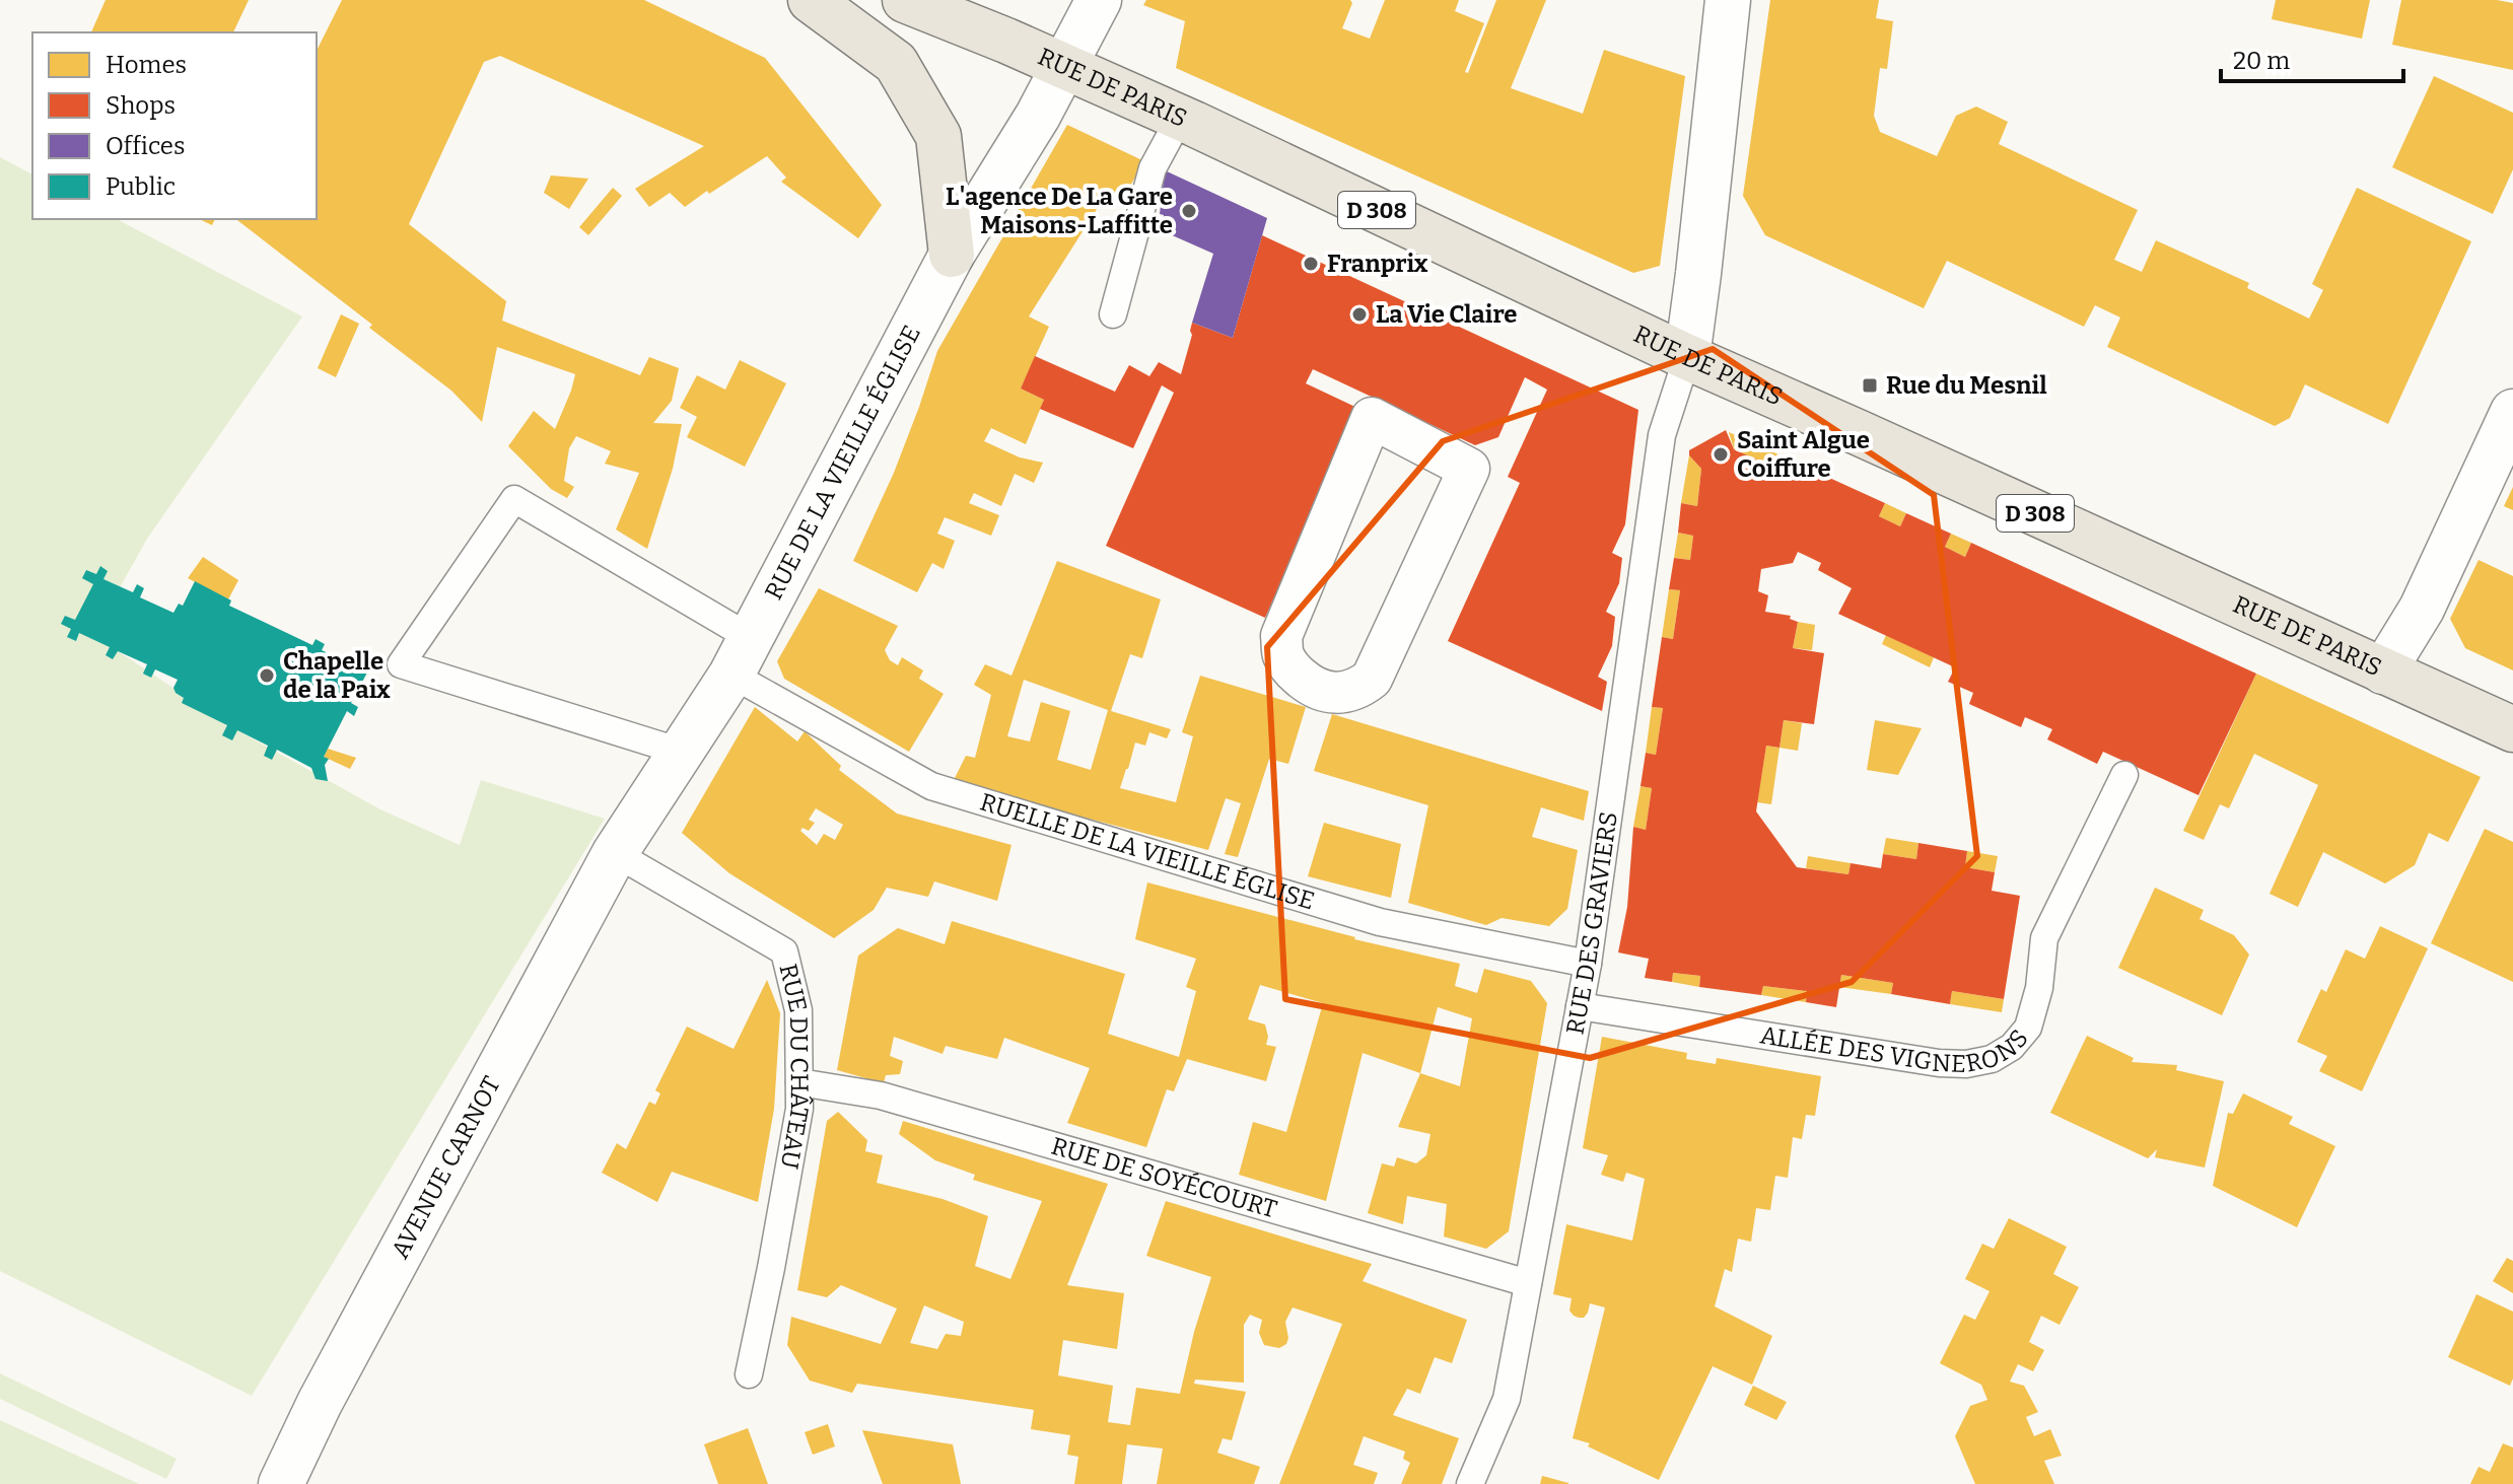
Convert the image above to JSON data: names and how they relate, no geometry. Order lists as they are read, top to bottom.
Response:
{
  "streets": {
    "main road": ["RUE DE PARIS", "D 308"],
    "street": ["RUE DE LA VIEILLE ÉGLISE", "AVENUE CARNOT"],
    "lane": [
      "RUELLE DE LA VIEILLE ÉGLISE",
      "RUE DES GRAVIERS",
      "ALLÉE DES VIGNERONS",
      "RUE DU CHÂTEAU",
      "RUE DE SOYÉCOURT"
    ]
  },
  "crossings": [
    ["RUE DE PARIS", "RUE DE LA VIEILLE ÉGLISE"],
    ["RUE DE PARIS", "RUE DES GRAVIERS"],
    ["RUE DE LA VIEILLE ÉGLISE", "RUELLE DE LA VIEILLE ÉGLISE"],
    ["RUE DE LA VIEILLE ÉGLISE", "RUE DU CHÂTEAU"],
    ["RUE DE LA VIEILLE ÉGLISE", "AVENUE CARNOT"],
    ["RUELLE DE LA VIEILLE ÉGLISE", "RUE DES GRAVIERS"],
    ["RUE DES GRAVIERS", "ALLÉE DES VIGNERONS"],
    ["RUE DES GRAVIERS", "RUE DE SOYÉCOURT"],
    ["RUE DU CHÂTEAU", "AVENUE CARNOT"],
    ["RUE DU CHÂTEAU", "RUE DE SOYÉCOURT"]
  ],
  "places": {
    "other": [
      "L'agence De La Gare Maisons-Laffitte",
      "Franprix",
      "La Vie Claire",
      "Saint Algue Coiffure",
      "Chapelle de la Paix"
    ],
    "transit": ["Rue du Mesnil"]
  },
  "legend": [
    "Homes",
    "Shops",
    "Offices",
    "Public"
  ],
  "scale_bar": "20 m"
}
